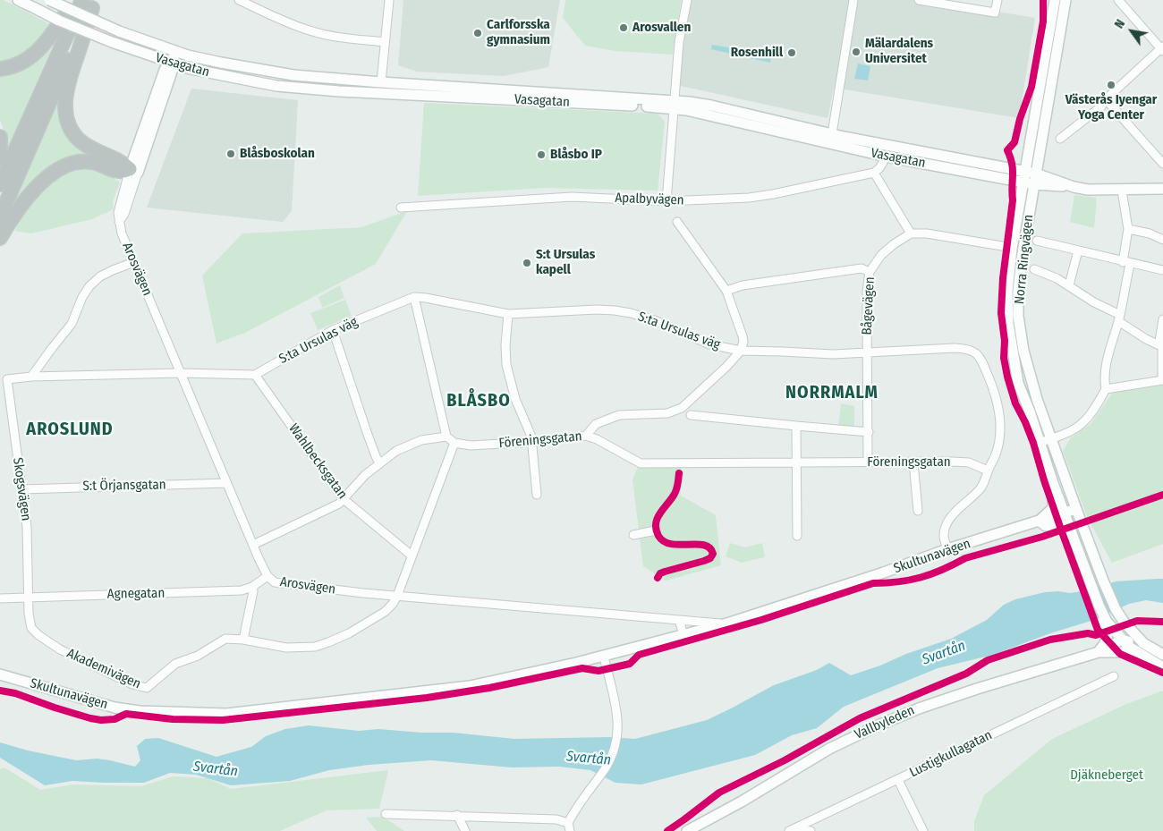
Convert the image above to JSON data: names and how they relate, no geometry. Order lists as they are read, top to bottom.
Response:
{
  "streets": {
    "street": [
      "Vasagatan",
      "Apalbyvägen",
      "Norra Ringvägen",
      "Arosvägen",
      "Bågevägen",
      "S:ta Ursulas väg",
      "Föreningsgatan",
      "Wahlbecksgatan",
      "S:t Örjansgatan",
      "Skogsvägen",
      "Skultunavägen",
      "Agnegatan",
      "Akademivägen",
      "Vallbyleden",
      "Lustigkullagatan"
    ]
  },
  "crossings": [
    ["Vasagatan", "Norra Ringvägen"],
    ["Vasagatan", "Arosvägen"],
    ["Norra Ringvägen", "Skultunavägen"],
    ["Norra Ringvägen", "Vallbyleden"],
    ["Arosvägen", "S:ta Ursulas väg"],
    ["Arosvägen", "S:t Örjansgatan"],
    ["Arosvägen", "Skultunavägen"],
    ["Arosvägen", "Agnegatan"],
    ["Arosvägen", "Akademivägen"],
    ["Bågevägen", "S:ta Ursulas väg"],
    ["Bågevägen", "Föreningsgatan"],
    ["S:ta Ursulas väg", "Föreningsgatan"],
    ["S:ta Ursulas väg", "Wahlbecksgatan"],
    ["S:ta Ursulas väg", "Skogsvägen"],
    ["S:ta Ursulas väg", "Skultunavägen"],
    ["Föreningsgatan", "Akademivägen"],
    ["Wahlbecksgatan", "Akademivägen"],
    ["S:t Örjansgatan", "Skogsvägen"],
    ["Skogsvägen", "Agnegatan"],
    ["Skogsvägen", "Akademivägen"],
    ["Agnegatan", "Akademivägen"]
  ],
  "districts": ["NORRMALM", "BLÅSBO", "AROSLUND"],
  "water": ["Svartån"],
  "parks": ["Djäkneberget"],
  "places": [
    "Arosvallen",
    "Carlforsska gymnasium",
    "Mälardalens Universitet",
    "Rosenhill",
    "Västerås Iyengar Yoga Center",
    "Blåsboskolan",
    "Blåsbo IP",
    "S:t Ursulas kapell"
  ],
  "north": "top left"
}
